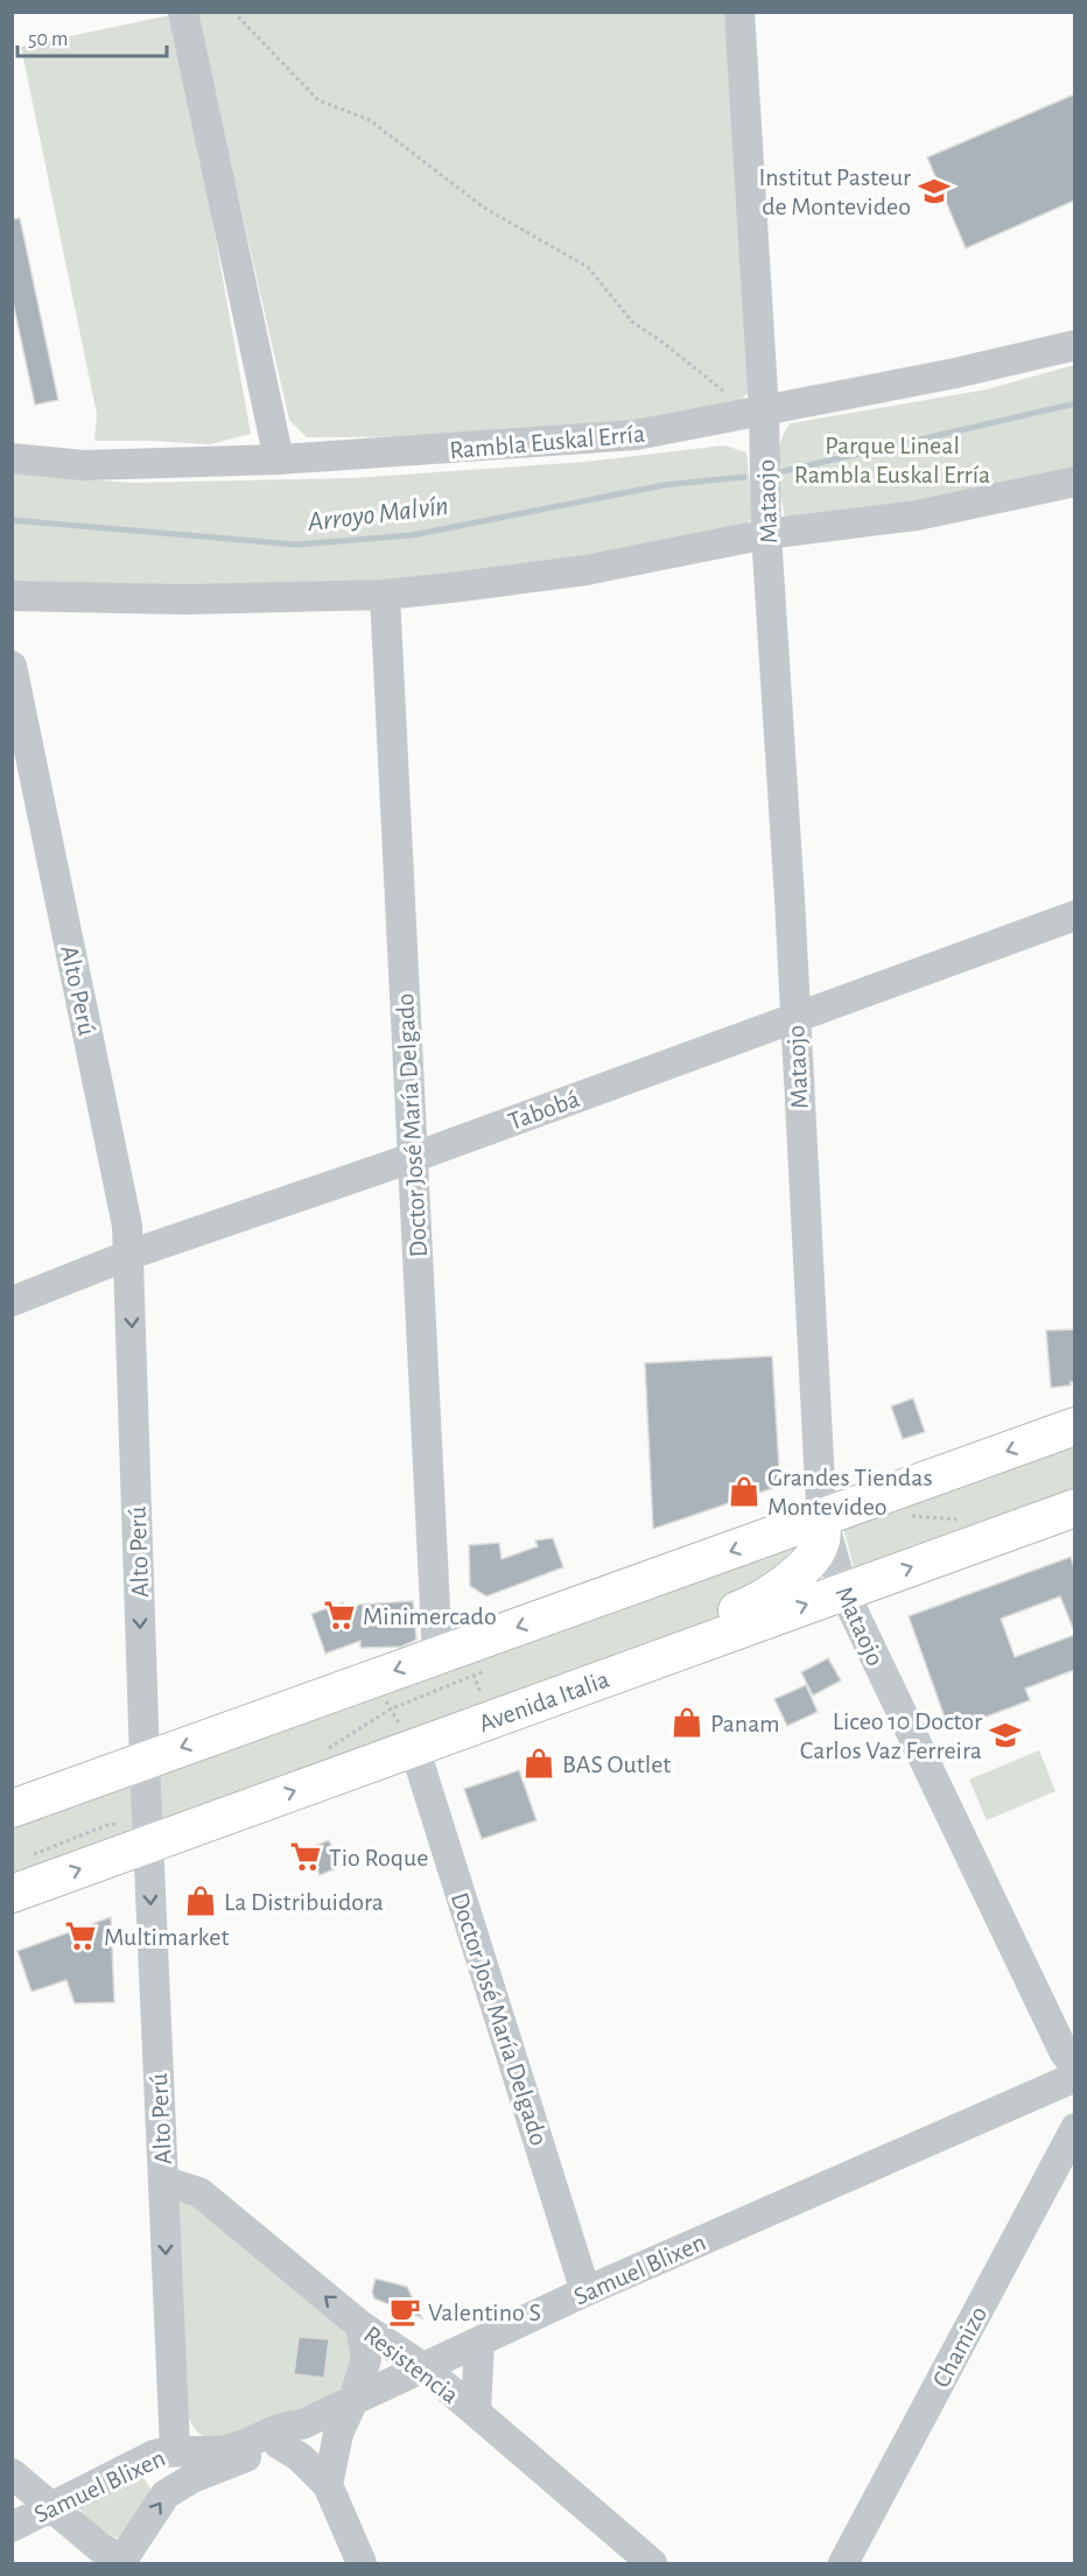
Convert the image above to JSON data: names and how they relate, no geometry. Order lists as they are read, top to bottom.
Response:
{
  "streets": {
    "main road": ["Avenida Italia"],
    "street": [
      "Rambla Euskal Erría",
      "Mataojo",
      "Alto Perú",
      "Tabobá",
      "Doctor José María Delgado",
      "Samuel Blixen",
      "Chamizo",
      "Resistencia"
    ]
  },
  "crossings": [
    ["Rambla Euskal Erría", "Mataojo"],
    ["Mataojo", "Tabobá"],
    ["Mataojo", "Avenida Italia"],
    ["Alto Perú", "Tabobá"],
    ["Alto Perú", "Avenida Italia"],
    ["Alto Perú", "Samuel Blixen"],
    ["Alto Perú", "Resistencia"],
    ["Tabobá", "Doctor José María Delgado"],
    ["Doctor José María Delgado", "Avenida Italia"],
    ["Doctor José María Delgado", "Samuel Blixen"],
    ["Samuel Blixen", "Resistencia"]
  ],
  "one_way": ["Alto Perú", "Resistencia"],
  "water": ["Arroyo Malvín"],
  "parks": ["Parque Lineal Rambla Euskal Erría"],
  "places": {
    "school or university": ["Institut Pasteur de Montevideo", "Liceo 10 Doctor Carlos Vaz Ferreira"],
    "shop": [
      "Grandes Tiendas Montevideo",
      "Panam",
      "BAS Outlet",
      "La Distribuidora"
    ],
    "supermarket": ["Minimercado", "Tio Roque", "Multimarket"],
    "cafe": ["Valentino S"]
  },
  "scale_bar": "50 m"
}
